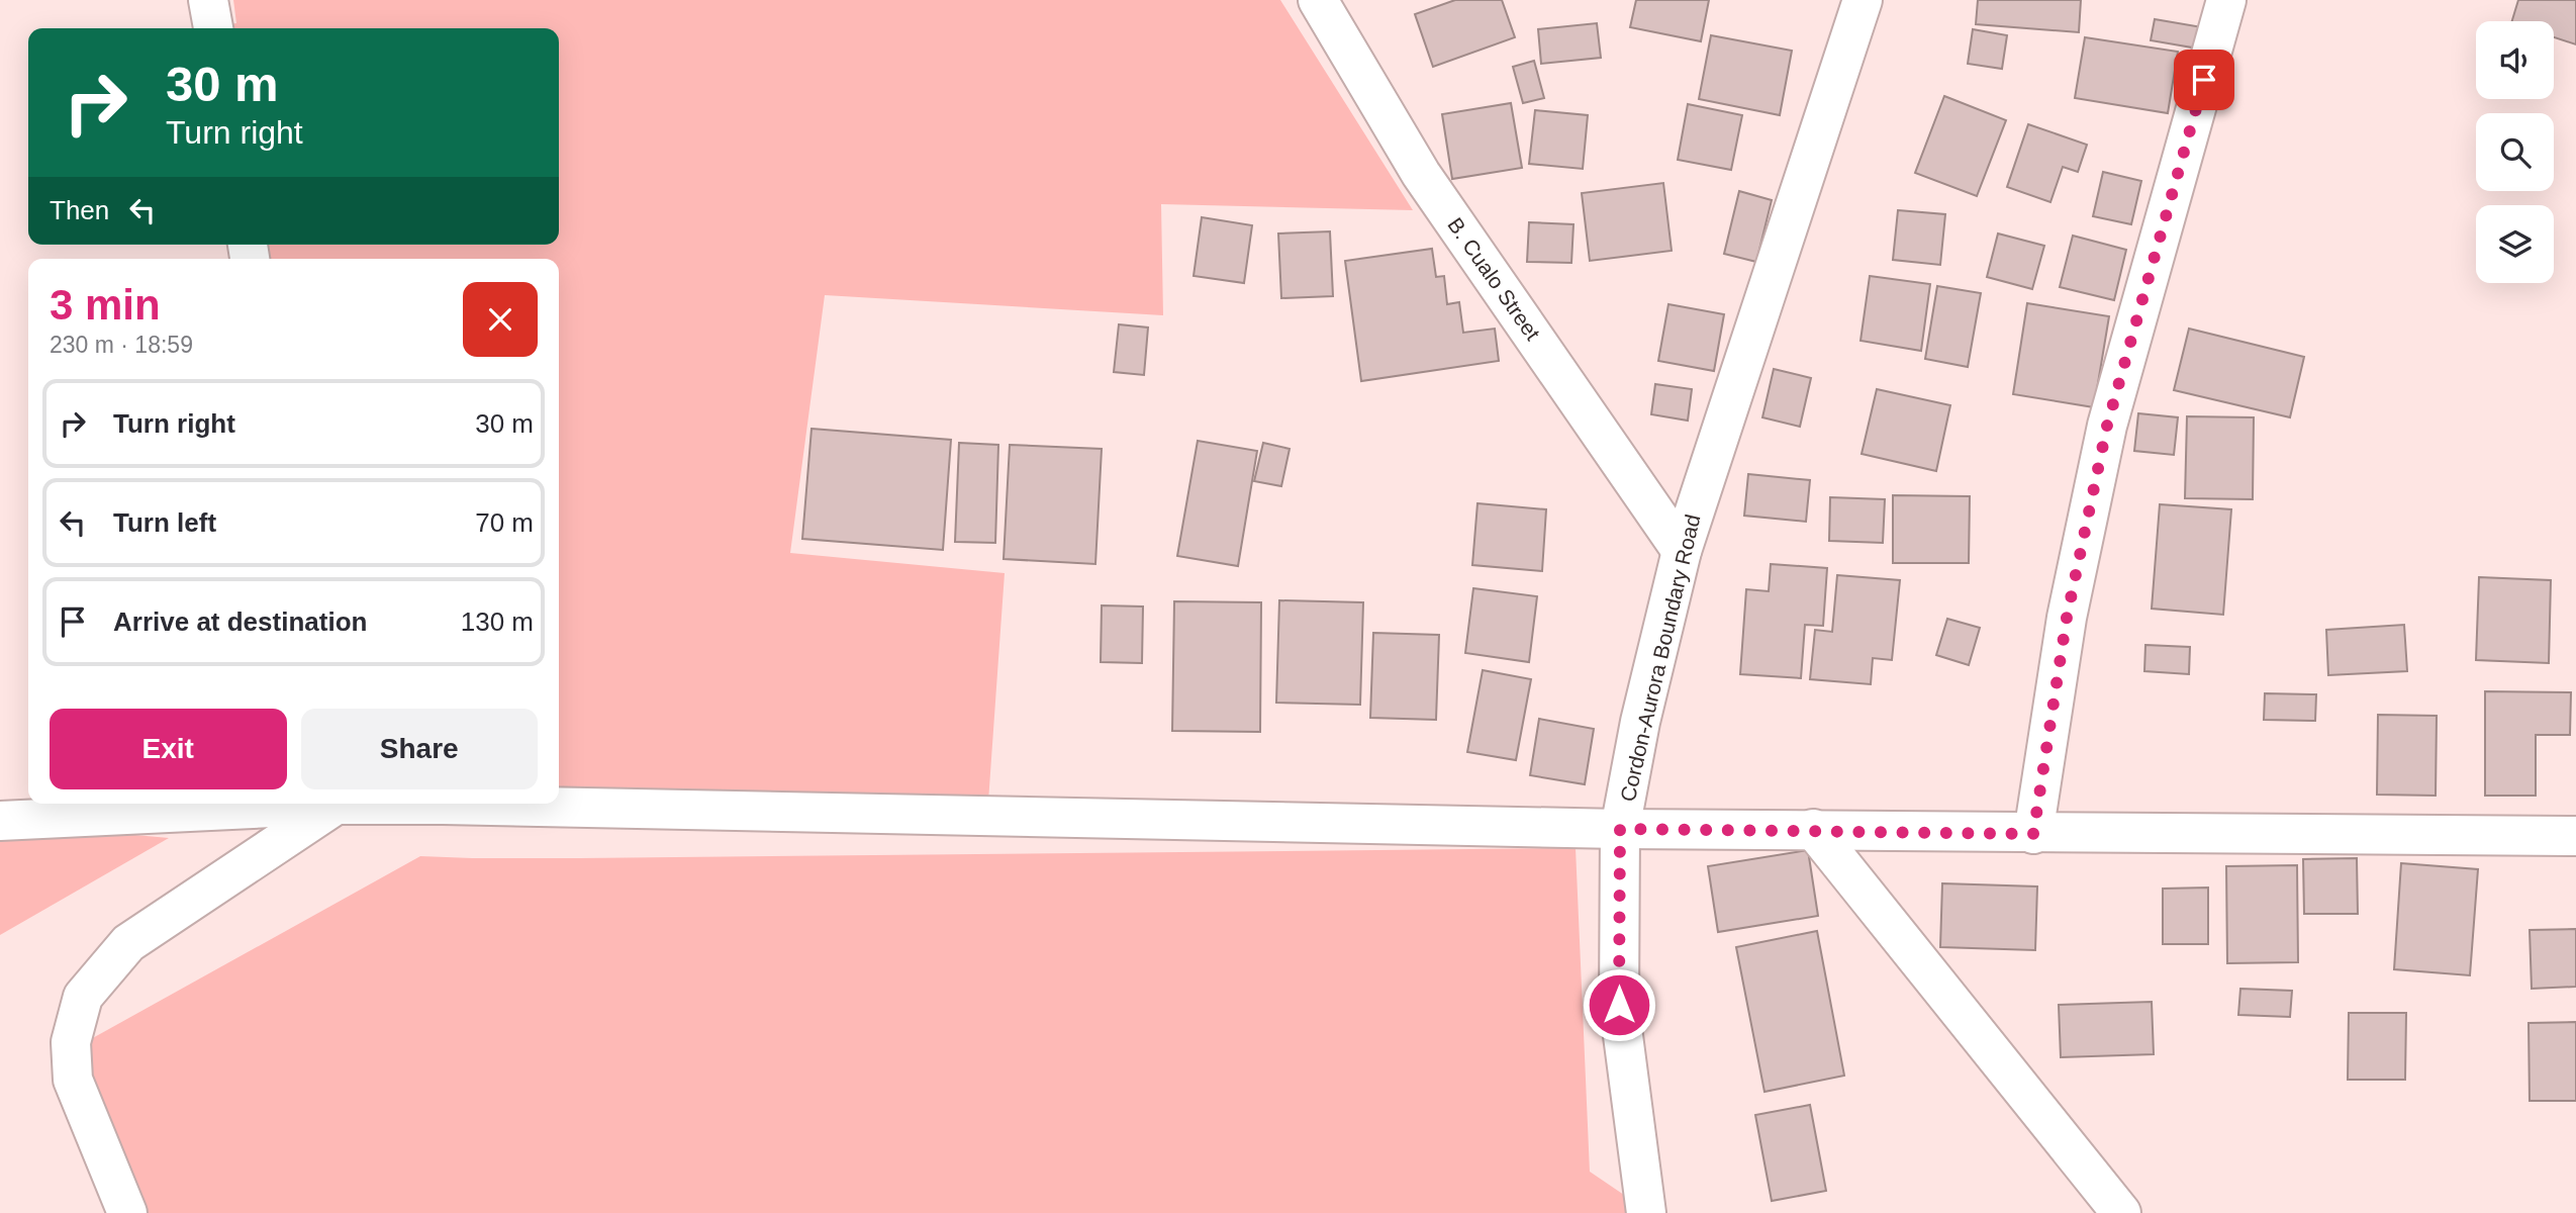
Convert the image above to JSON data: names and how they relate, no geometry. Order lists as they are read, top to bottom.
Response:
{
  "streets": {
    "street": ["B. Cualo Street", "Cordon-Aurora Boundary Road"]
  },
  "crossings": [
    ["B. Cualo Street", "Cordon-Aurora Boundary Road"]
  ],
  "page": {
    "turn": ["30 m", "Turn right"],
    "then": "Then",
    "heading": ["3 min", "230 m · 18:59"],
    "list": [
      {
        "name": "Turn right",
        "value": "30 m"
      },
      {
        "name": "Turn left",
        "value": "70 m"
      },
      {
        "name": "Arrive at destination",
        "value": "130 m"
      }
    ],
    "buttons": ["Exit", "Share"]
  }
}
